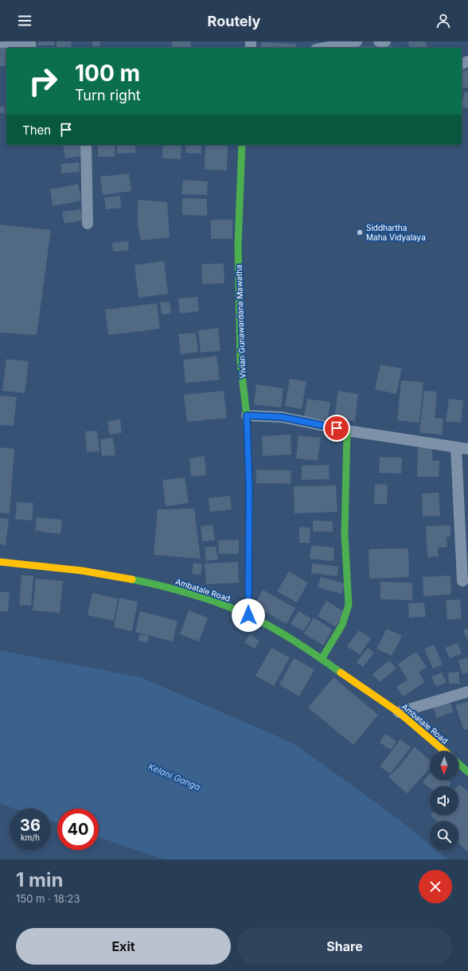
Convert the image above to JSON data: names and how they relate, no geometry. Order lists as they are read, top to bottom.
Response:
{
  "streets": {
    "street": ["Vivian Gunawardana Mawatha", "Ambatale Road"]
  },
  "crossings": [
    ["Vivian Gunawardana Mawatha", "Ambatale Road"]
  ],
  "water": ["Kelani Ganga"],
  "places": ["Siddhartha Maha Vidyalaya"],
  "north": "bottom",
  "page": {
    "header": "Routely",
    "turn": ["100 m", "Turn right"],
    "then": "Then",
    "speed": "36 km/h",
    "limit": "40",
    "heading": ["1 min", "150 m · 18:23"],
    "buttons": ["Exit", "Share"]
  }
}
